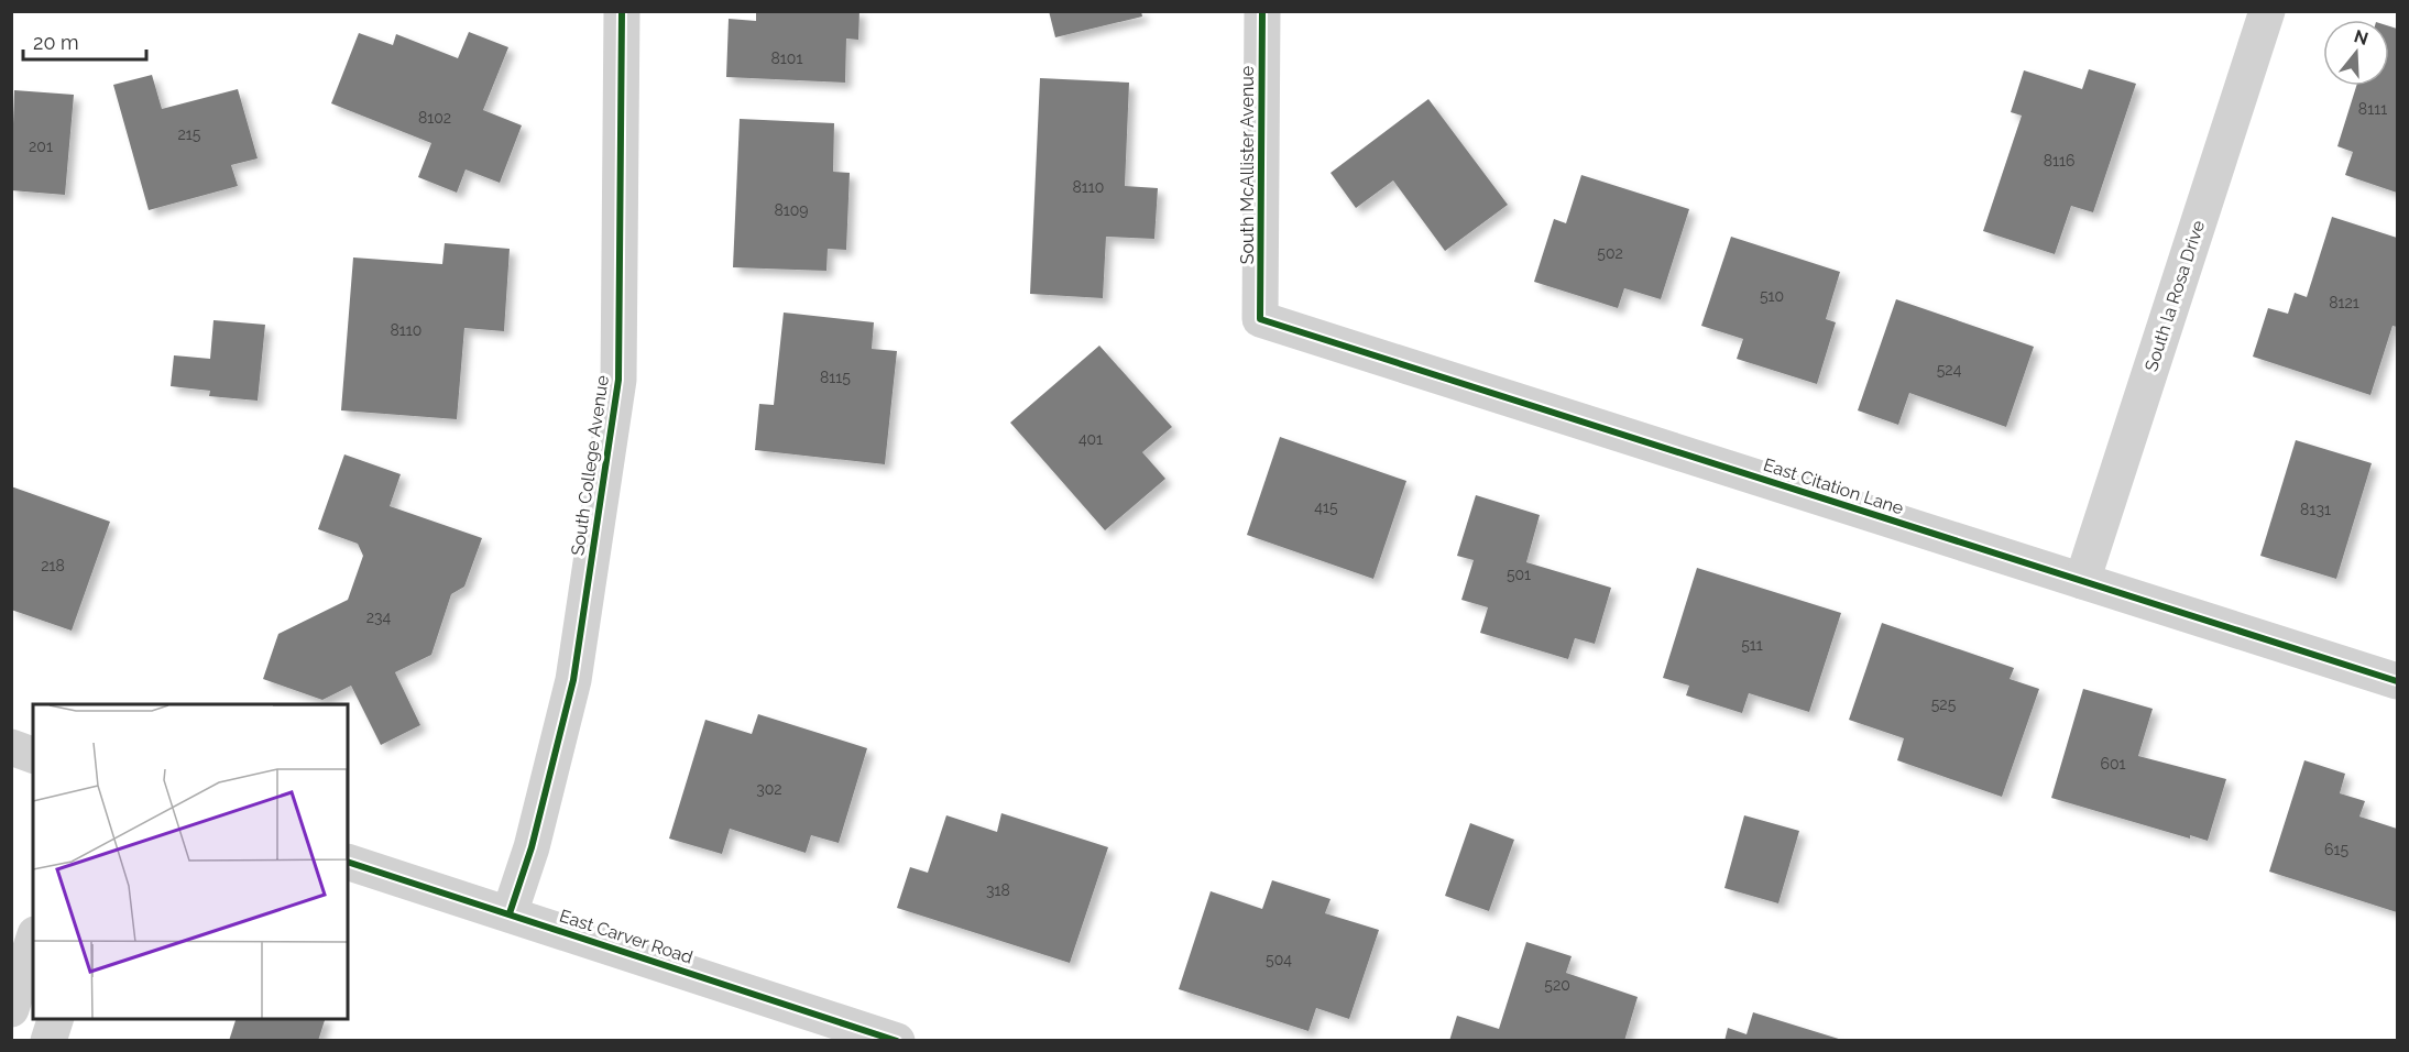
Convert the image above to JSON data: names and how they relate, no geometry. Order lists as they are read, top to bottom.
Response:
{
  "streets": {
    "street": [
      "South McAllister Avenue",
      "South la Rosa Drive",
      "South College Avenue",
      "East Citation Lane",
      "East Carver Road"
    ]
  },
  "crossings": [
    ["South McAllister Avenue", "East Citation Lane"],
    ["South la Rosa Drive", "East Citation Lane"],
    ["South College Avenue", "East Carver Road"]
  ],
  "house_numbers": [
    "8101",
    "8111",
    "8102",
    "215",
    "201",
    "8116",
    "8110",
    "8109",
    "502",
    "510",
    "8121",
    "8110",
    "524",
    "8115",
    "401",
    "415",
    "8131",
    "218",
    "501",
    "234",
    "511",
    "525",
    "601",
    "302",
    "615",
    "318",
    "504",
    "520"
  ],
  "scale_bar": "20 m",
  "north": "top"
}
